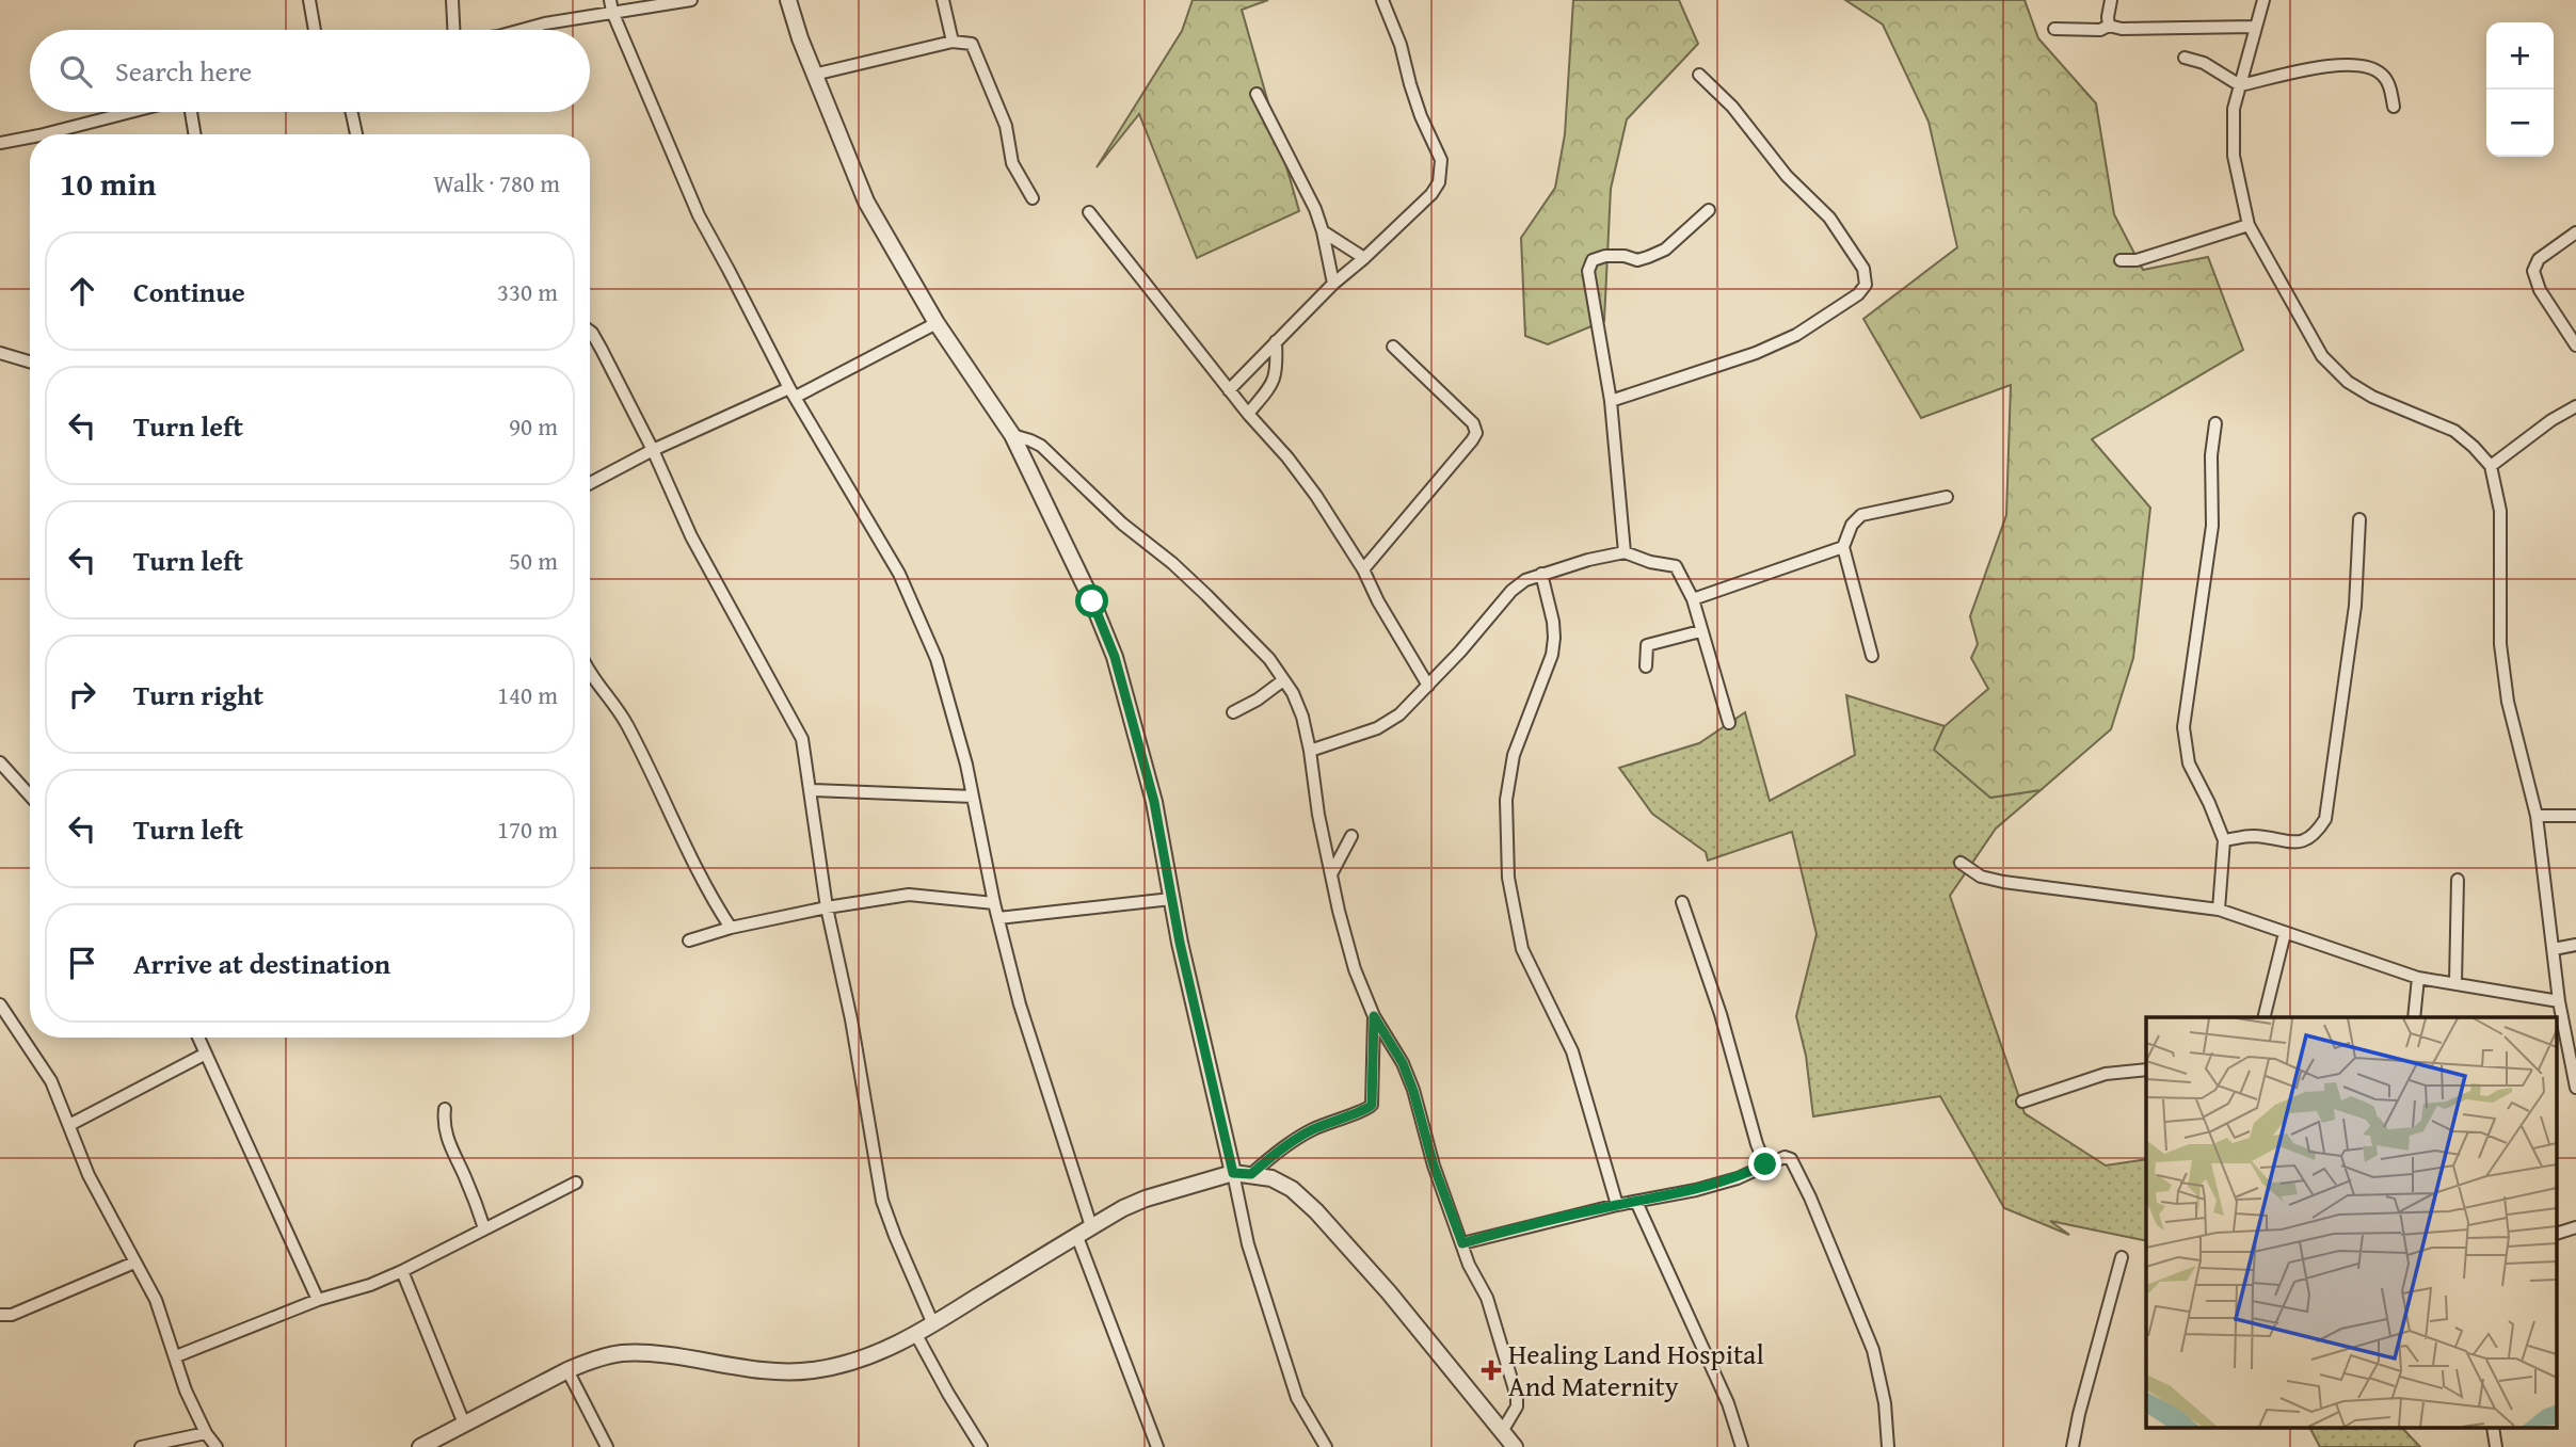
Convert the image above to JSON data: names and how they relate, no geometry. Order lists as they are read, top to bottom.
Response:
{
  "places": {
    "health": ["Healing Land Hospital And Maternity"]
  },
  "page": {
    "map_buttons": ["+", "−"],
    "search": "Search here",
    "heading": ["10 min", "Walk · 780 m"],
    "list": [
      ["Continue", "330 m"],
      ["Turn left", "90 m"],
      ["Turn left", "50 m"],
      ["Turn right", "140 m"],
      ["Turn left", "170 m"],
      "Arrive at destination"
    ]
  }
}
